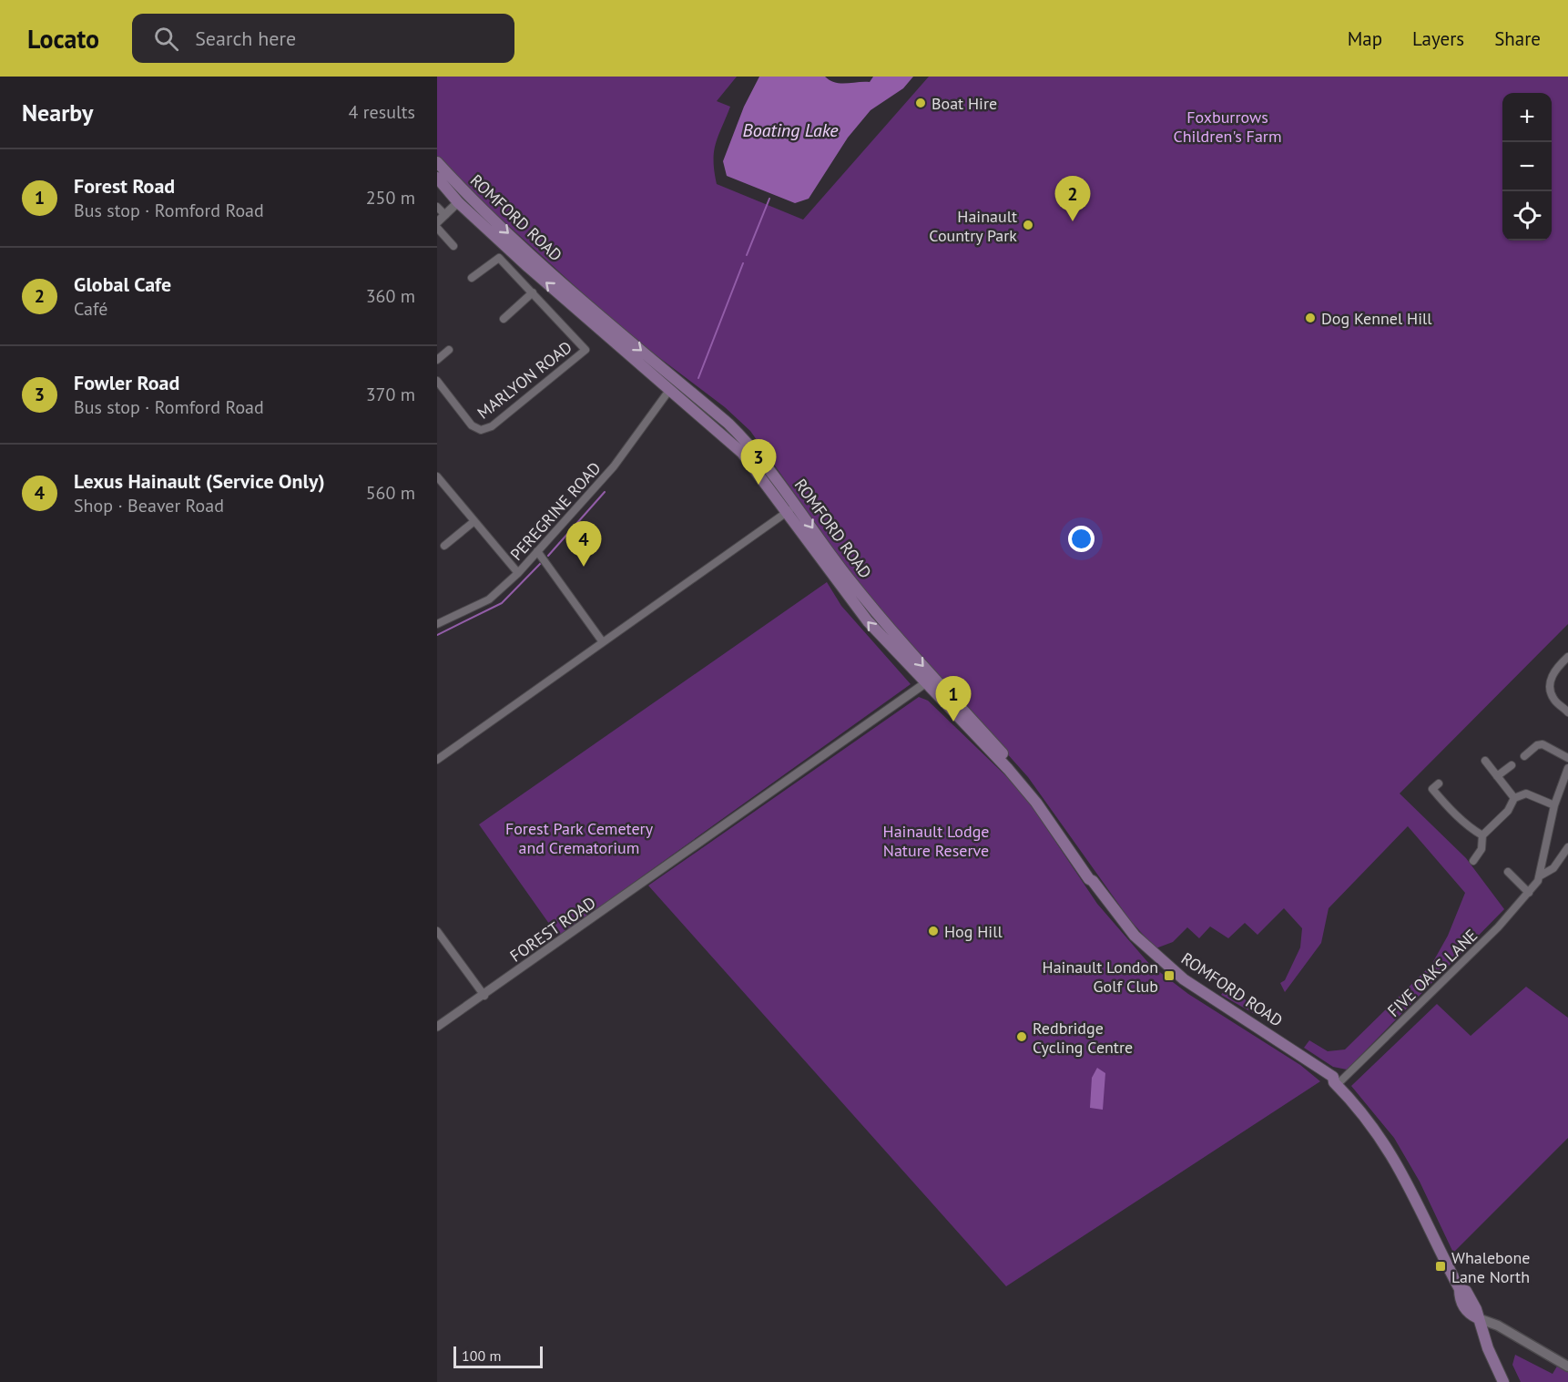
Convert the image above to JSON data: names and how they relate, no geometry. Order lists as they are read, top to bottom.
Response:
{
  "streets": {
    "main road": ["ROMFORD ROAD"],
    "street": [
      "MARLYON ROAD",
      "PEREGRINE ROAD",
      "FOREST ROAD",
      "FIVE OAKS LANE"
    ]
  },
  "crossings": [
    ["ROMFORD ROAD", "PEREGRINE ROAD"],
    ["ROMFORD ROAD", "FOREST ROAD"],
    ["ROMFORD ROAD", "FIVE OAKS LANE"]
  ],
  "water": ["Boating Lake"],
  "parks": ["Foxburrows Children's Farm", "Forest Park Cemetery and Crematorium", "Hainault Lodge Nature Reserve"],
  "places": {
    "other": [
      "Boat Hire",
      "Hainault Country Park",
      "Dog Kennel Hill",
      "Hog Hill",
      "Redbridge Cycling Centre"
    ],
    "transit": ["Hainault London Golf Club", "Whalebone Lane North"]
  },
  "scale_bar": "100 m",
  "page": {
    "header": "Locato",
    "search": "Search here",
    "nav": ["Map", "Layers", "Share"],
    "heading": ["Nearby", "4 results"],
    "map_buttons": ["+", "−"],
    "list": [
      {
        "mark": "1",
        "name": "Forest Road",
        "note": "Bus stop · Romford Road",
        "value": "250 m"
      },
      {
        "mark": "2",
        "name": "Global Cafe",
        "note": "Café",
        "value": "360 m"
      },
      {
        "mark": "3",
        "name": "Fowler Road",
        "note": "Bus stop · Romford Road",
        "value": "370 m"
      },
      {
        "mark": "4",
        "name": "Lexus Hainault (Service Only)",
        "note": "Shop · Beaver Road",
        "value": "560 m"
      }
    ],
    "pins": [
      "2",
      "3",
      "4",
      "1"
    ],
    "scale": "100 m"
  }
}
